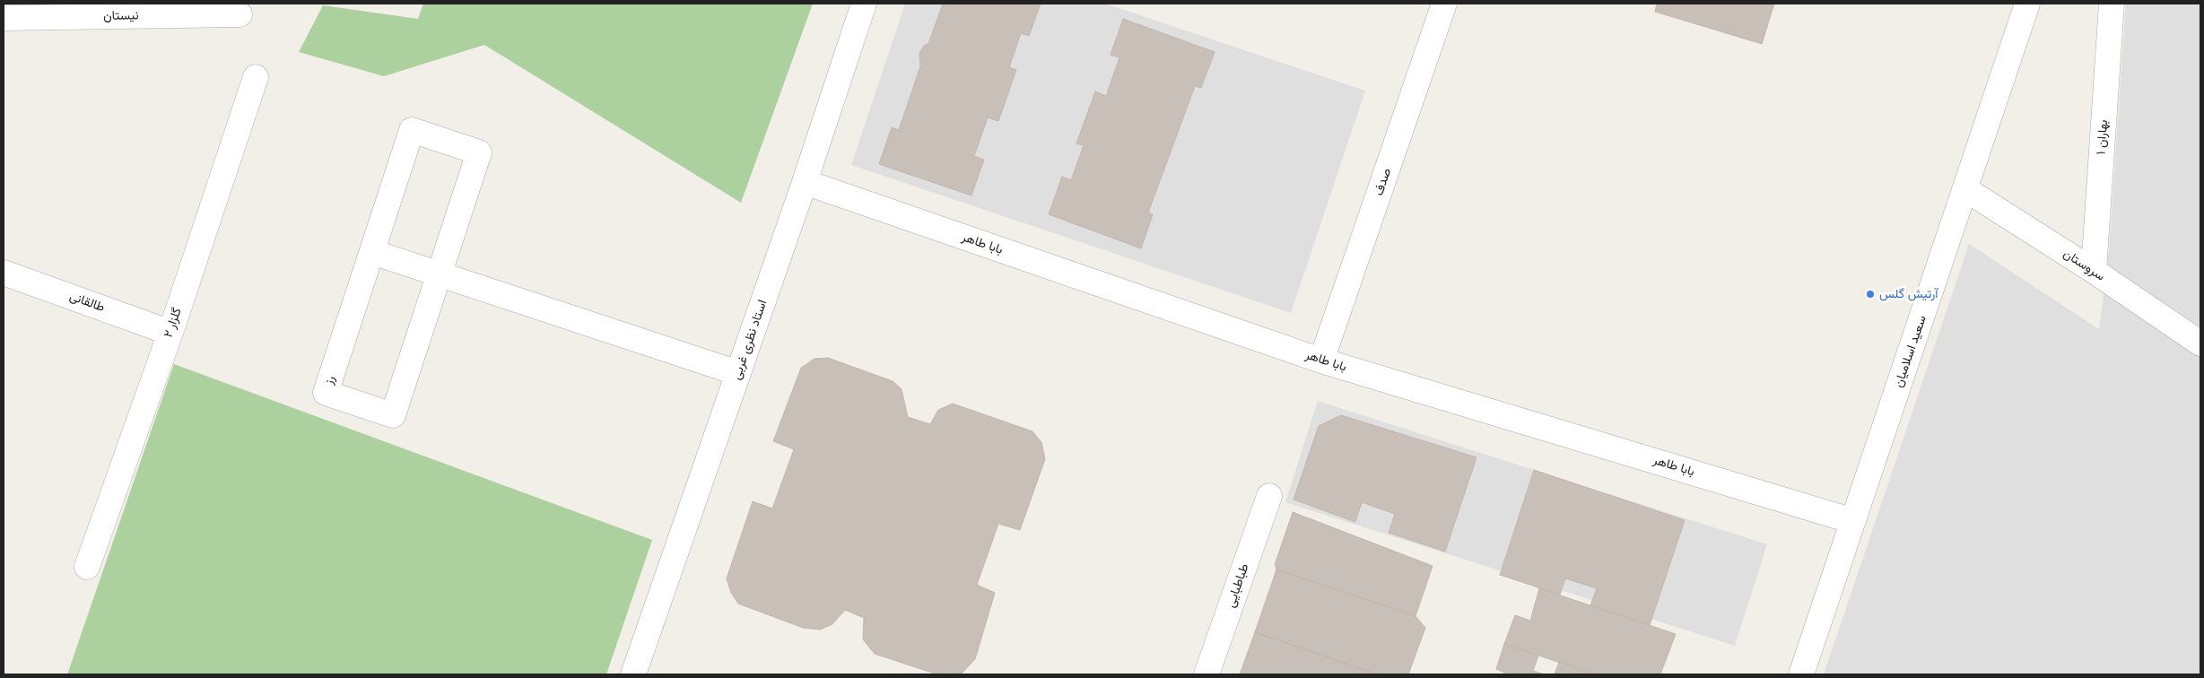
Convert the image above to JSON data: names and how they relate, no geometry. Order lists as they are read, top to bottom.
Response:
{
  "streets": {
    "street": [
      "نیستان",
      "بهاران ۱",
      "صدف",
      "بابا طاهر",
      "سروستان",
      "طالقانی",
      "گلزار ۲",
      "استاد نظری غربی",
      "سعید اسلامیان",
      "رز",
      "طباطبایی"
    ]
  },
  "crossings": [
    ["بهاران ۱", "سروستان"],
    ["صدف", "بابا طاهر"],
    ["بابا طاهر", "استاد نظری غربی"],
    ["بابا طاهر", "سعید اسلامیان"],
    ["سروستان", "سعید اسلامیان"],
    ["طالقانی", "گلزار ۲"]
  ],
  "places": ["آرتیش گلس"]
}
